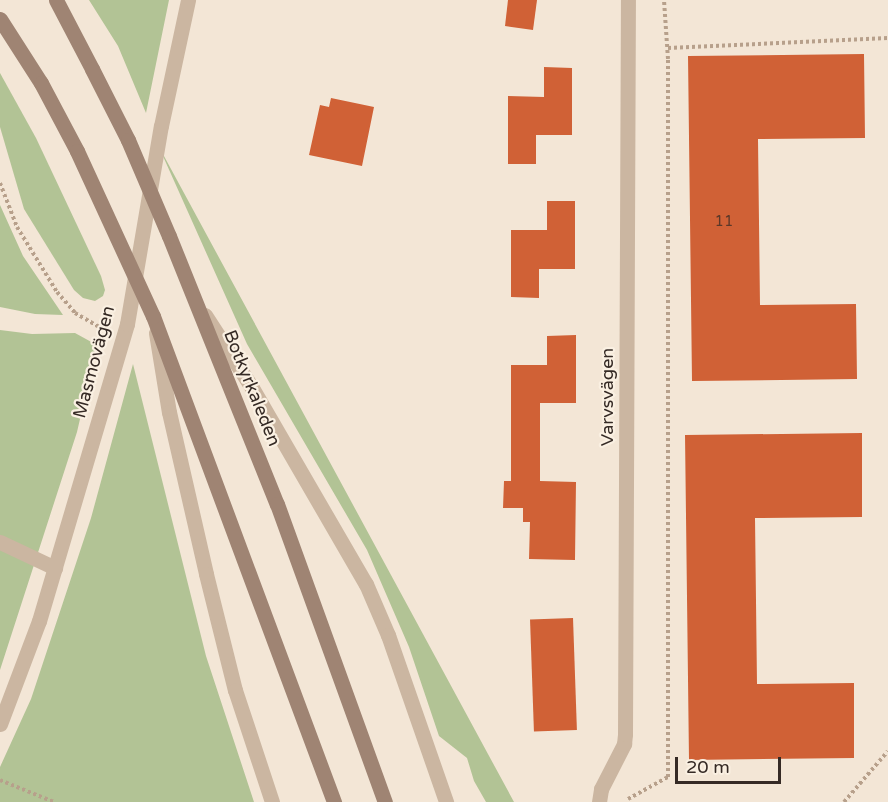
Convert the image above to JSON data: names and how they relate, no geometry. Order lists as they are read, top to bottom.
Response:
{
  "streets": {
    "main road": ["Botkyrkaleden"],
    "street": ["Masmovägen", "Varvsvägen"]
  },
  "house_numbers": ["11"],
  "scale_bar": "20 m"
}
